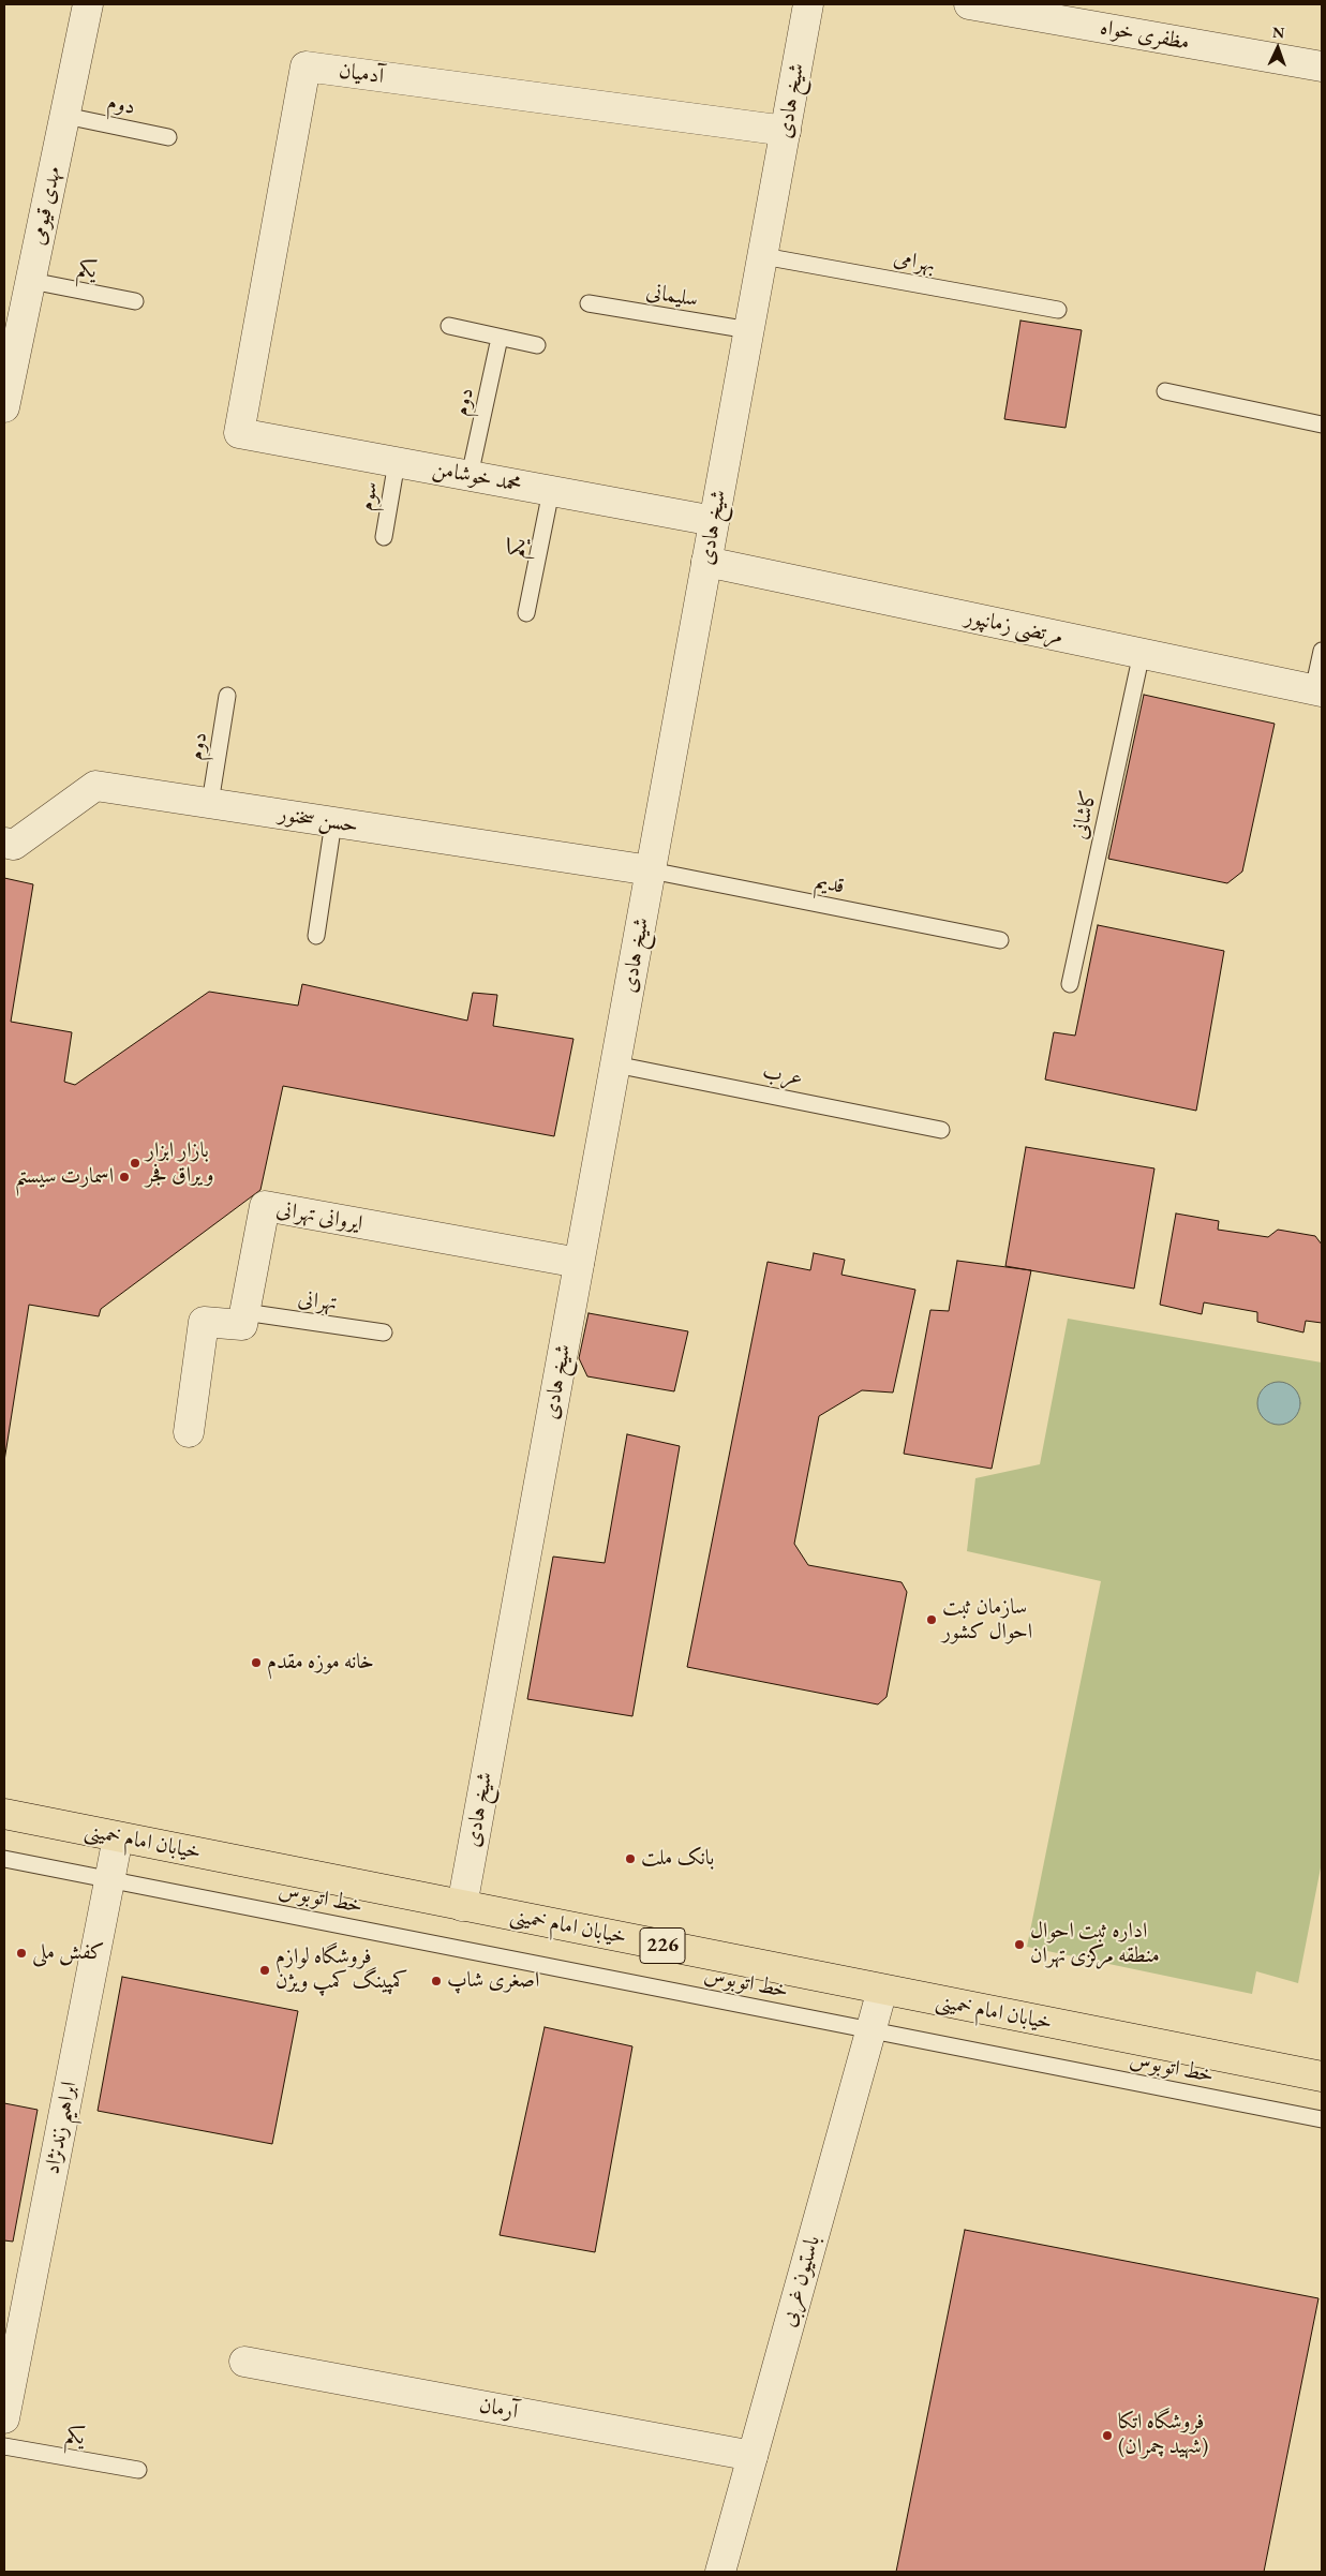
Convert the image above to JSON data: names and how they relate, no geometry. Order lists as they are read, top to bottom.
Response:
{
  "streets": {
    "main road": ["خیابان امام خمینی", "226"],
    "street": [
      "مظفری خواه",
      "آدمیان",
      "شیخ هادی",
      "مهدی قیومی",
      "محمد خوشامن",
      "مرتضی زمانپور",
      "حسن سخنور",
      "ایروانی تهرانی",
      "ابراهیم زندنژاد",
      "باستیون غربی",
      "آرمان"
    ],
    "lane": [
      "دوم",
      "بهرامی",
      "یکم",
      "سلیمانی",
      "سوم",
      "کاشانی",
      "قدیم",
      "عرب",
      "تهرانی",
      "خط اتوبوس"
    ]
  },
  "crossings": [
    ["آدمیان", "شیخ هادی"],
    ["آدمیان", "محمد خوشامن"],
    ["شیخ هادی", "بهرامی"],
    ["شیخ هادی", "سلیمانی"],
    ["شیخ هادی", "محمد خوشامن"],
    ["شیخ هادی", "مرتضی زمانپور"],
    ["شیخ هادی", "حسن سخنور"],
    ["شیخ هادی", "قدیم"],
    ["شیخ هادی", "عرب"],
    ["شیخ هادی", "ایروانی تهرانی"],
    ["شیخ هادی", "خیابان امام خمینی"],
    ["دوم", "مهدی قیومی"],
    ["دوم", "محمد خوشامن"],
    ["دوم", "حسن سخنور"],
    ["مهدی قیومی", "یکم"],
    ["یکم", "محمد خوشامن"],
    ["محمد خوشامن", "سوم"],
    ["مرتضی زمانپور", "کاشانی"],
    ["حسن سخنور", "قدیم"],
    ["ایروانی تهرانی", "تهرانی"],
    ["خیابان امام خمینی", "ابراهیم زندنژاد"],
    ["خیابان امام خمینی", "باستیون غربی"],
    ["خط اتوبوس", "ابراهیم زندنژاد"],
    ["خط اتوبوس", "باستیون غربی"],
    ["باستیون غربی", "آرمان"]
  ],
  "places": [
    "بازار ابزار و یراق فجر",
    "اسمارت سیستم",
    "سازمان ثبت احوال کشور",
    "خانه موزه مقدم",
    "بانک ملت",
    "اداره ثبت احوال منطقه مركزی تهران",
    "کفش ملی",
    "فروشگاه لوازم کمپینگ کمپ ویژن",
    "اصغری شاپ",
    "فروشگاه اتکا (شهید چمران)"
  ],
  "north": "top"
}
